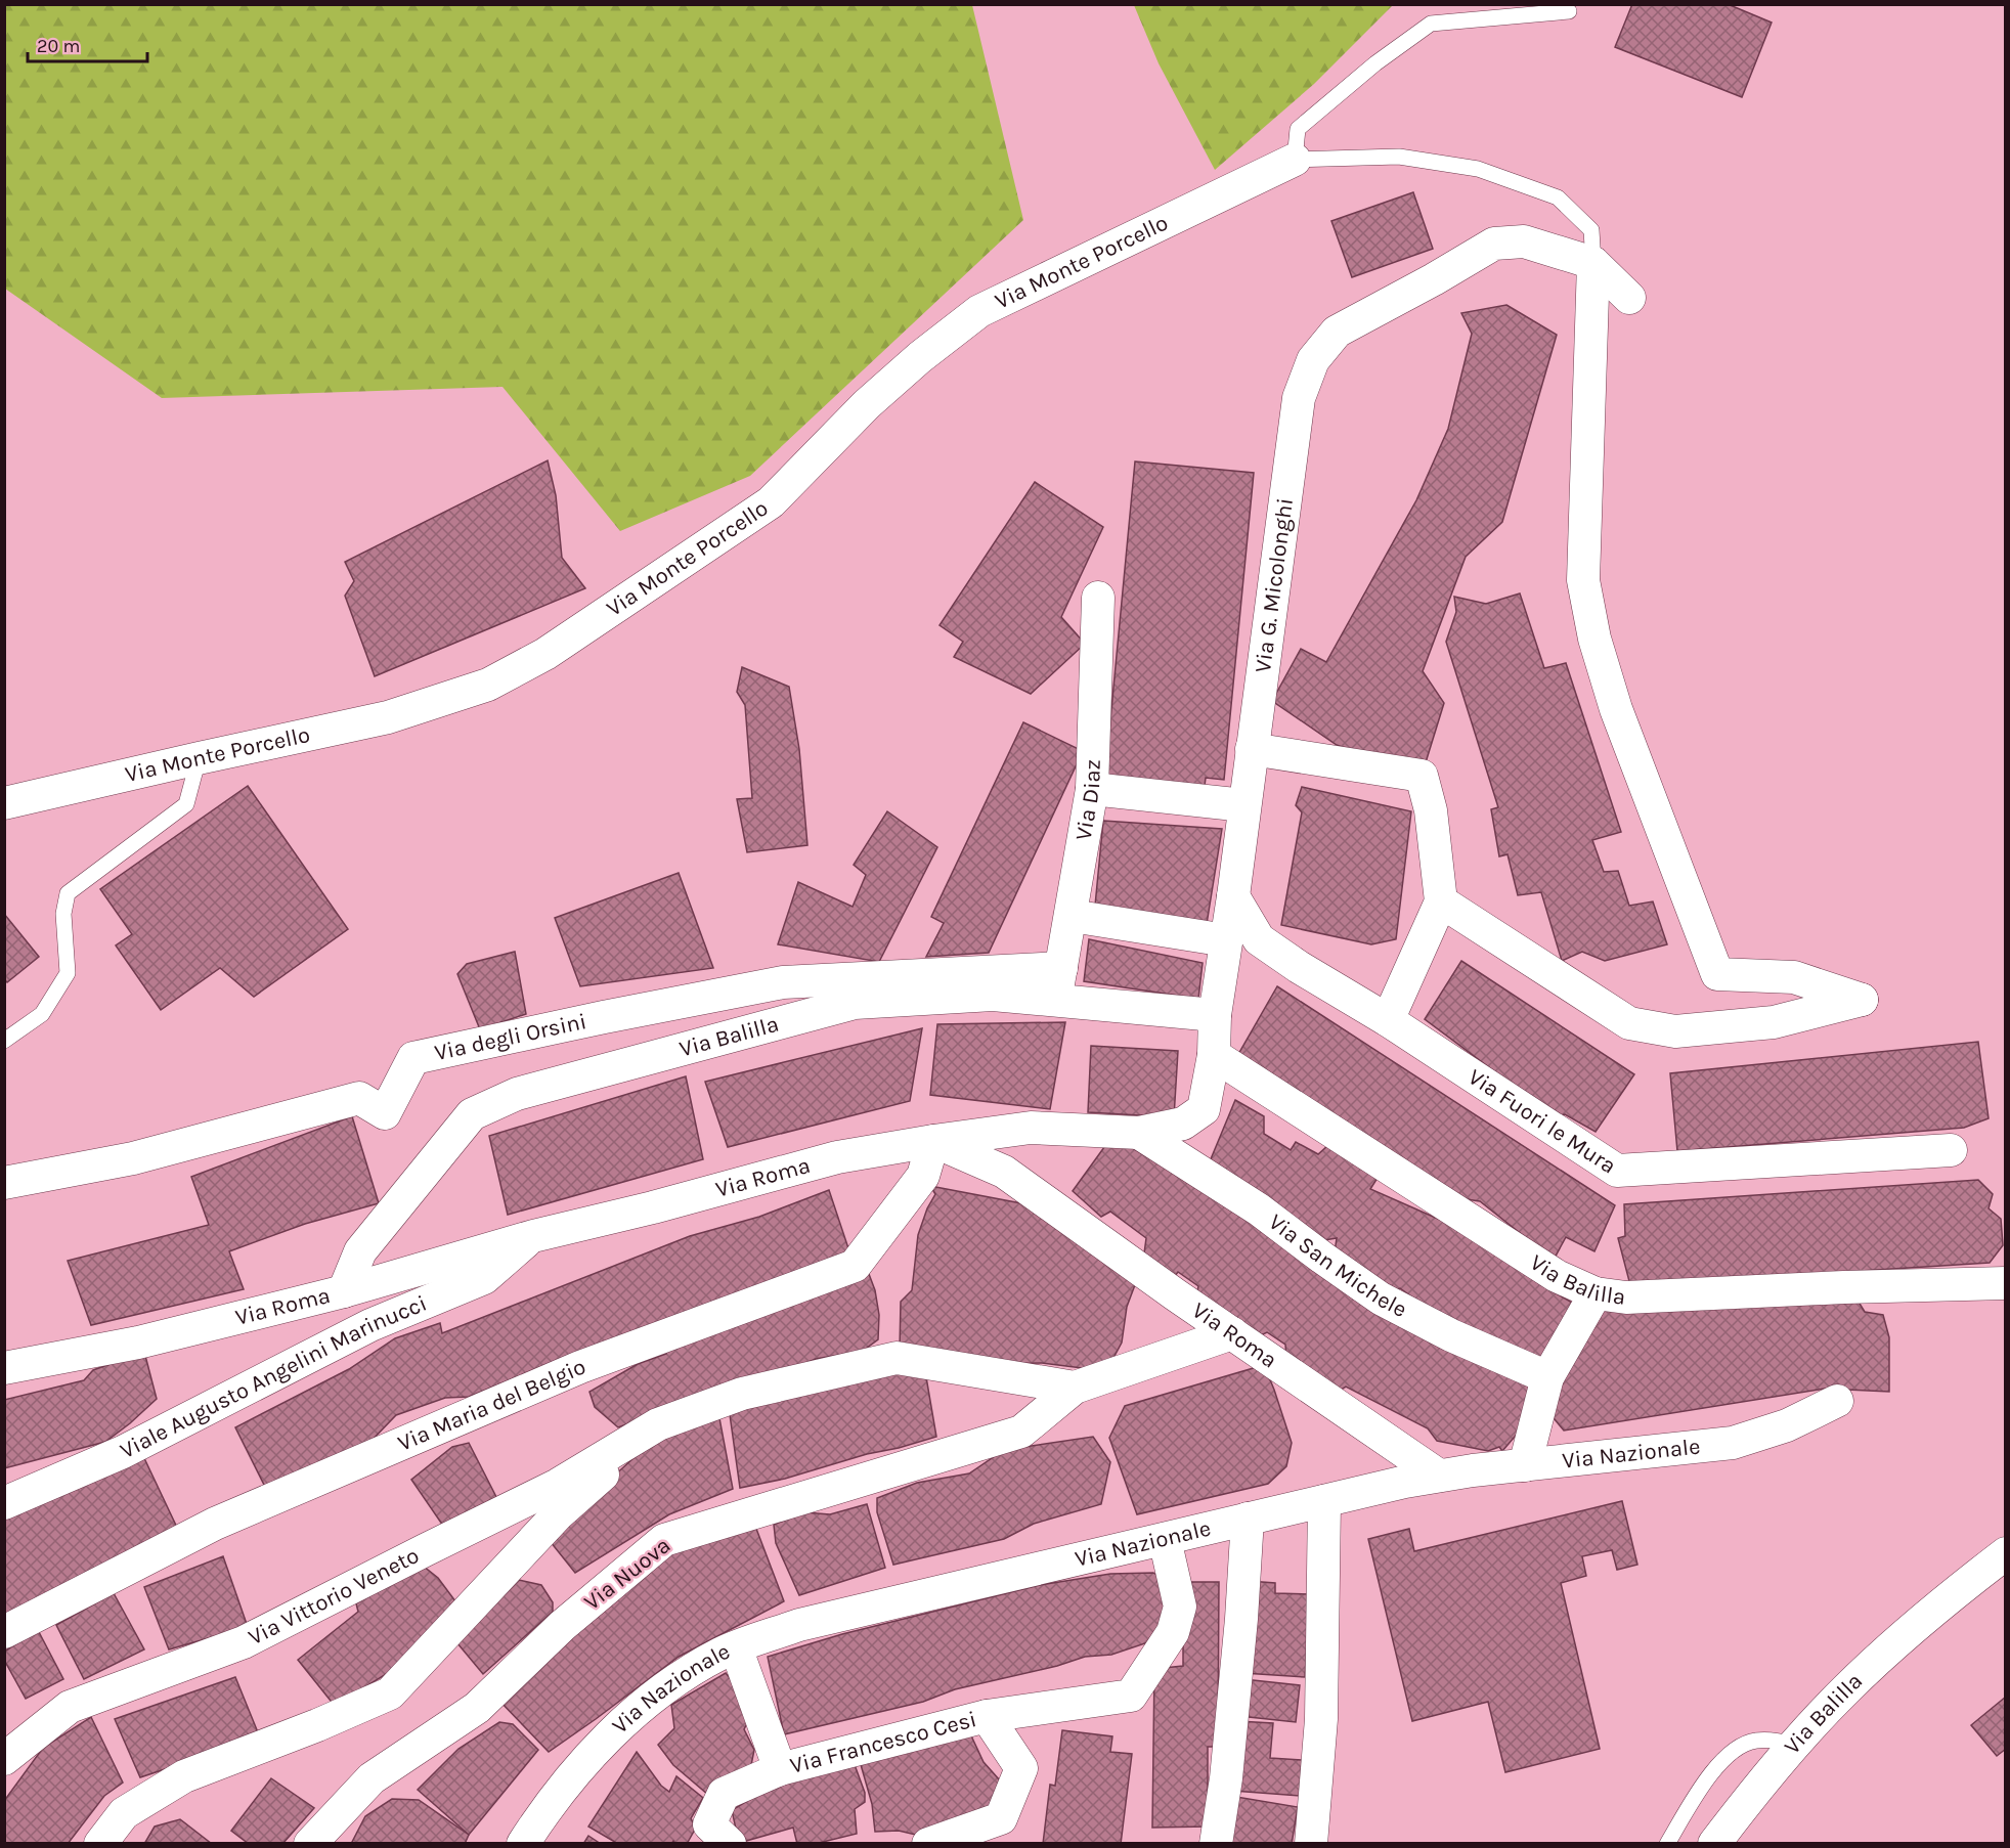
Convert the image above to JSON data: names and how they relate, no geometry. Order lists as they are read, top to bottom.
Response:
{
  "streets": {
    "street": [
      "Via Monte Porcello",
      "Via G. Micolonghi",
      "Via Diaz",
      "Via degli Orsini",
      "Via Balilla",
      "Via Fuori le Mura",
      "Via Roma",
      "Via San Michele",
      "Viale Augusto Angelini Marinucci",
      "Via Maria del Belgio",
      "Via Nazionale",
      "Via Nuova",
      "Via Vittorio Veneto",
      "Via Francesco Cesi"
    ]
  },
  "crossings": [
    ["Via G. Micolonghi", "Via Balilla"],
    ["Via G. Micolonghi", "Via Fuori le Mura"],
    ["Via G. Micolonghi", "Via Roma"],
    ["Via G. Micolonghi", "Via San Michele"],
    ["Via G. Micolonghi", "Via Maria del Belgio"],
    ["Via Diaz", "Via degli Orsini"],
    ["Via Diaz", "Via Balilla"],
    ["Via Balilla", "Via Roma"],
    ["Via Roma", "Viale Augusto Angelini Marinucci"],
    ["Via Roma", "Via Maria del Belgio"],
    ["Via Roma", "Via Nazionale"],
    ["Via Nazionale", "Via Francesco Cesi"]
  ],
  "scale_bar": "20 m"
}
